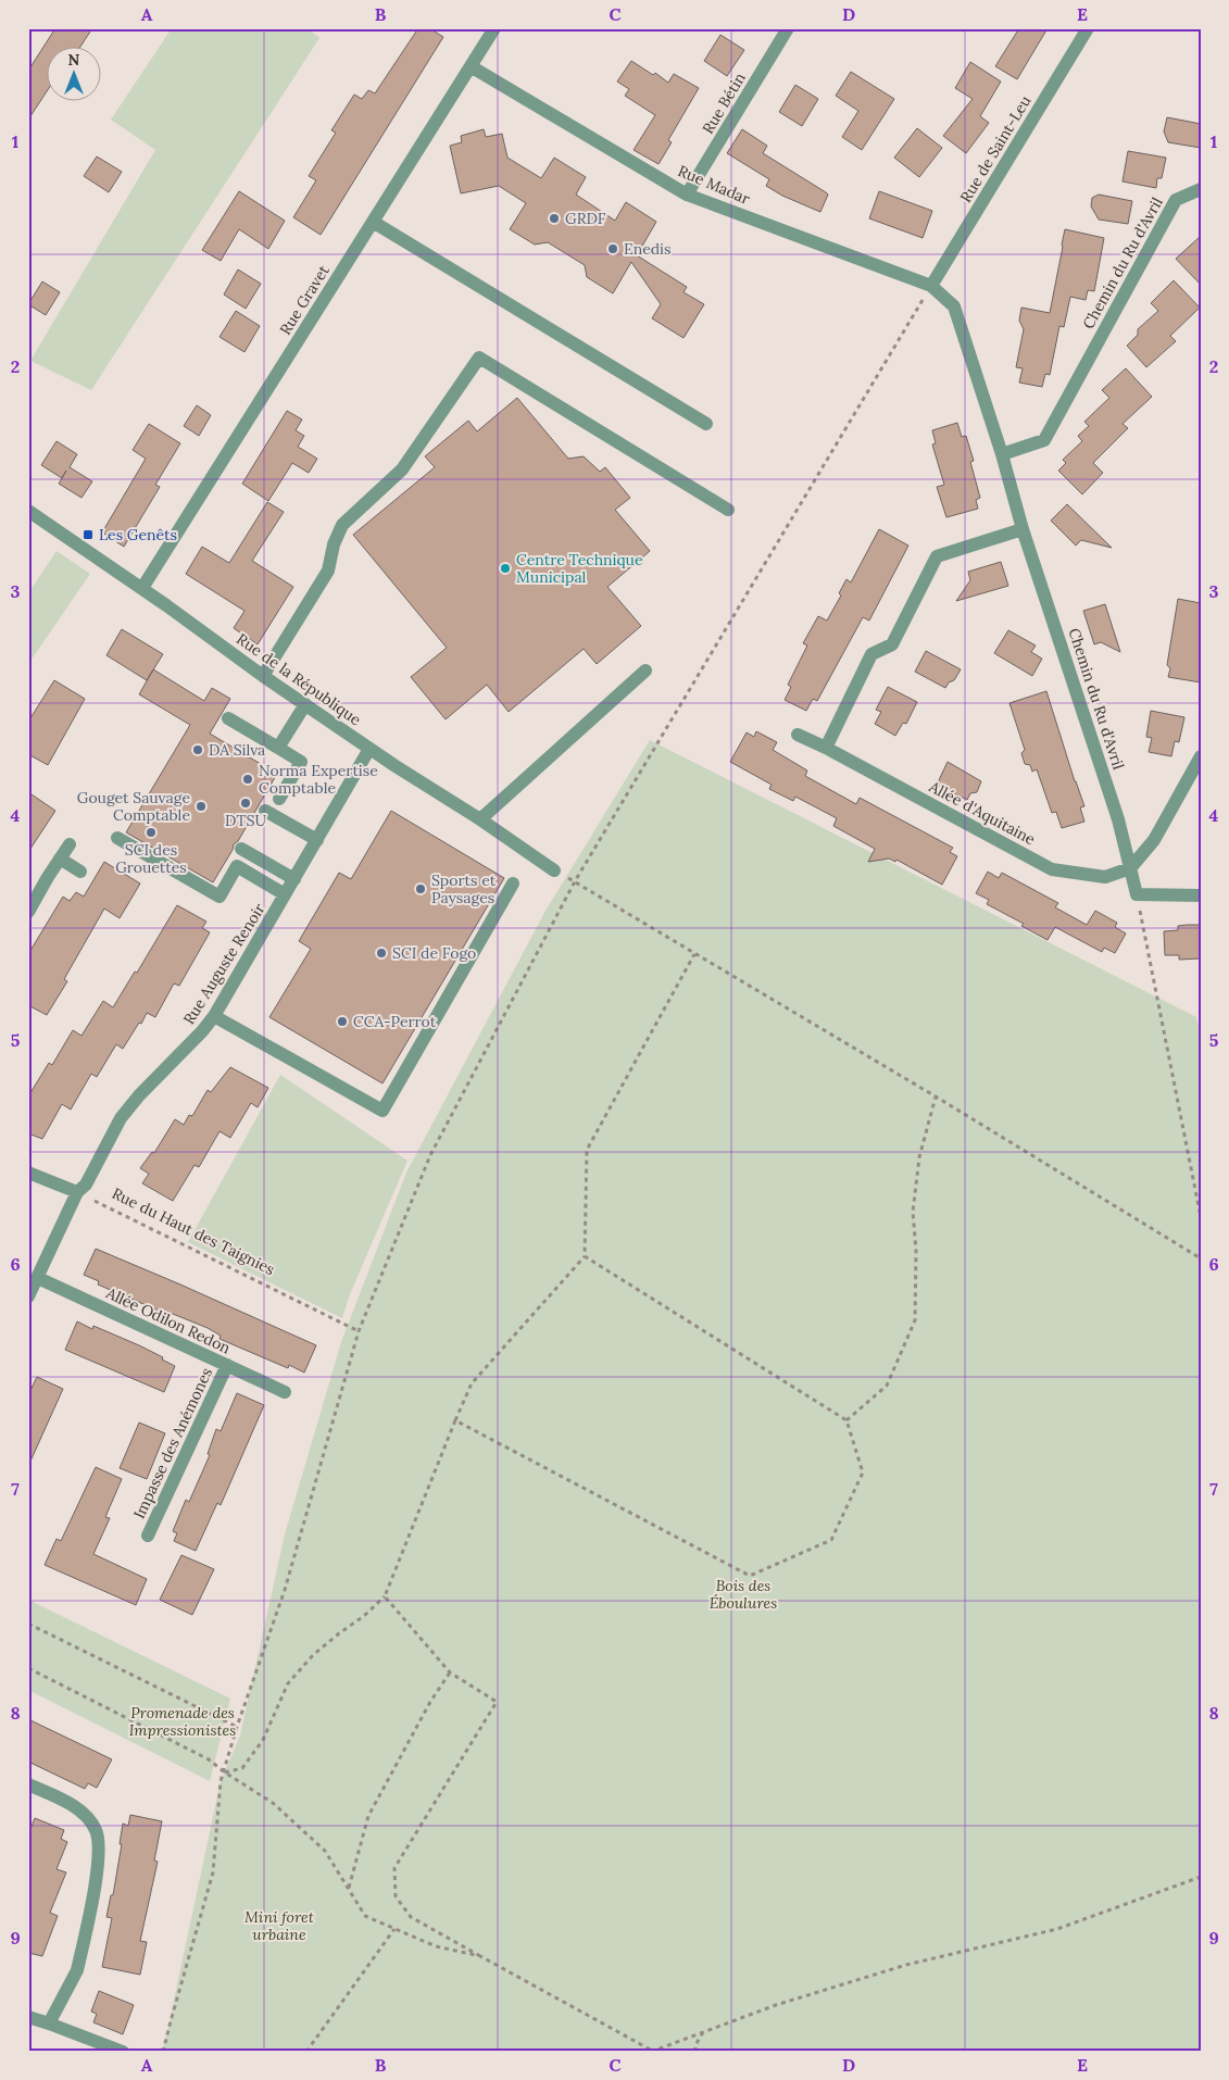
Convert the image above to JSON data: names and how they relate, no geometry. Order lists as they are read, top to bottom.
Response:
{
  "streets": {
    "street": [
      "Rue Bétin",
      "Rue de Saint-Leu",
      "Rue Madar",
      "Chemin du Ru d'Avril",
      "Rue Gravet",
      "Rue de la République",
      "Allée d'Aquitaine",
      "Rue Auguste Renoir",
      "Allée Odilon Redon",
      "Impasse des Anémones"
    ],
    "path": ["Rue du Haut des Taignies"]
  },
  "crossings": [
    ["Rue Bétin", "Rue Madar"],
    ["Rue de Saint-Leu", "Rue Madar"],
    ["Rue de Saint-Leu", "Chemin du Ru d'Avril"],
    ["Rue Madar", "Chemin du Ru d'Avril"],
    ["Rue Madar", "Rue Gravet"],
    ["Chemin du Ru d'Avril", "Allée d'Aquitaine"],
    ["Rue Gravet", "Rue de la République"],
    ["Rue de la République", "Rue Auguste Renoir"],
    ["Rue Auguste Renoir", "Rue du Haut des Taignies"],
    ["Rue Auguste Renoir", "Allée Odilon Redon"],
    ["Allée Odilon Redon", "Impasse des Anémones"]
  ],
  "parks": ["Bois des Éboulures", "Promenade des Impressionistes", "Mini foret urbaine"],
  "places": {
    "other": [
      "GRDF",
      "Enedis",
      "Centre Technique Municipal",
      "DA Silva",
      "Norma Expertise Comptable",
      "DTSU",
      "Gouget Sauvage Comptable",
      "SCI des Grouettes",
      "Sports et Paysages",
      "SCI de Fogo",
      "CCA-Perrot"
    ],
    "transit": ["Les Genêts"]
  },
  "north": "top",
  "grid": {
    "columns": [
      "A",
      "B",
      "C",
      "D",
      "E"
    ],
    "rows": [
      "1",
      "2",
      "3",
      "4",
      "5",
      "6",
      "7",
      "8",
      "9"
    ]
  }
}
